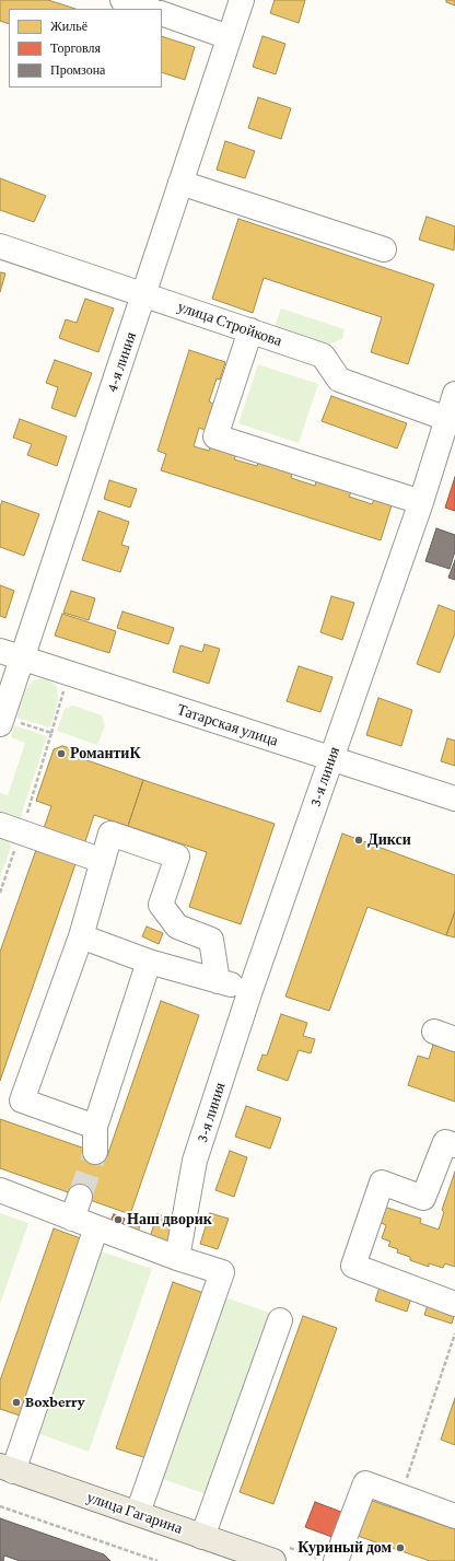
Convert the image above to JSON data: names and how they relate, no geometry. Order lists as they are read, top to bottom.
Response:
{
  "streets": {
    "main road": ["улица Гагарина"],
    "street": [
      "улица Стройкова",
      "4-я линия",
      "Татарская улица",
      "3-я линия"
    ]
  },
  "crossings": [
    ["улица Стройкова", "4-я линия"],
    ["улица Стройкова", "3-я линия"],
    ["4-я линия", "Татарская улица"],
    ["Татарская улица", "3-я линия"]
  ],
  "places": [
    "РомантиК",
    "Дикси",
    "Наш дворик",
    "Boxberry",
    "Куриный дом"
  ],
  "legend": ["Жильё", "Торговля", "Промзона"]
}
